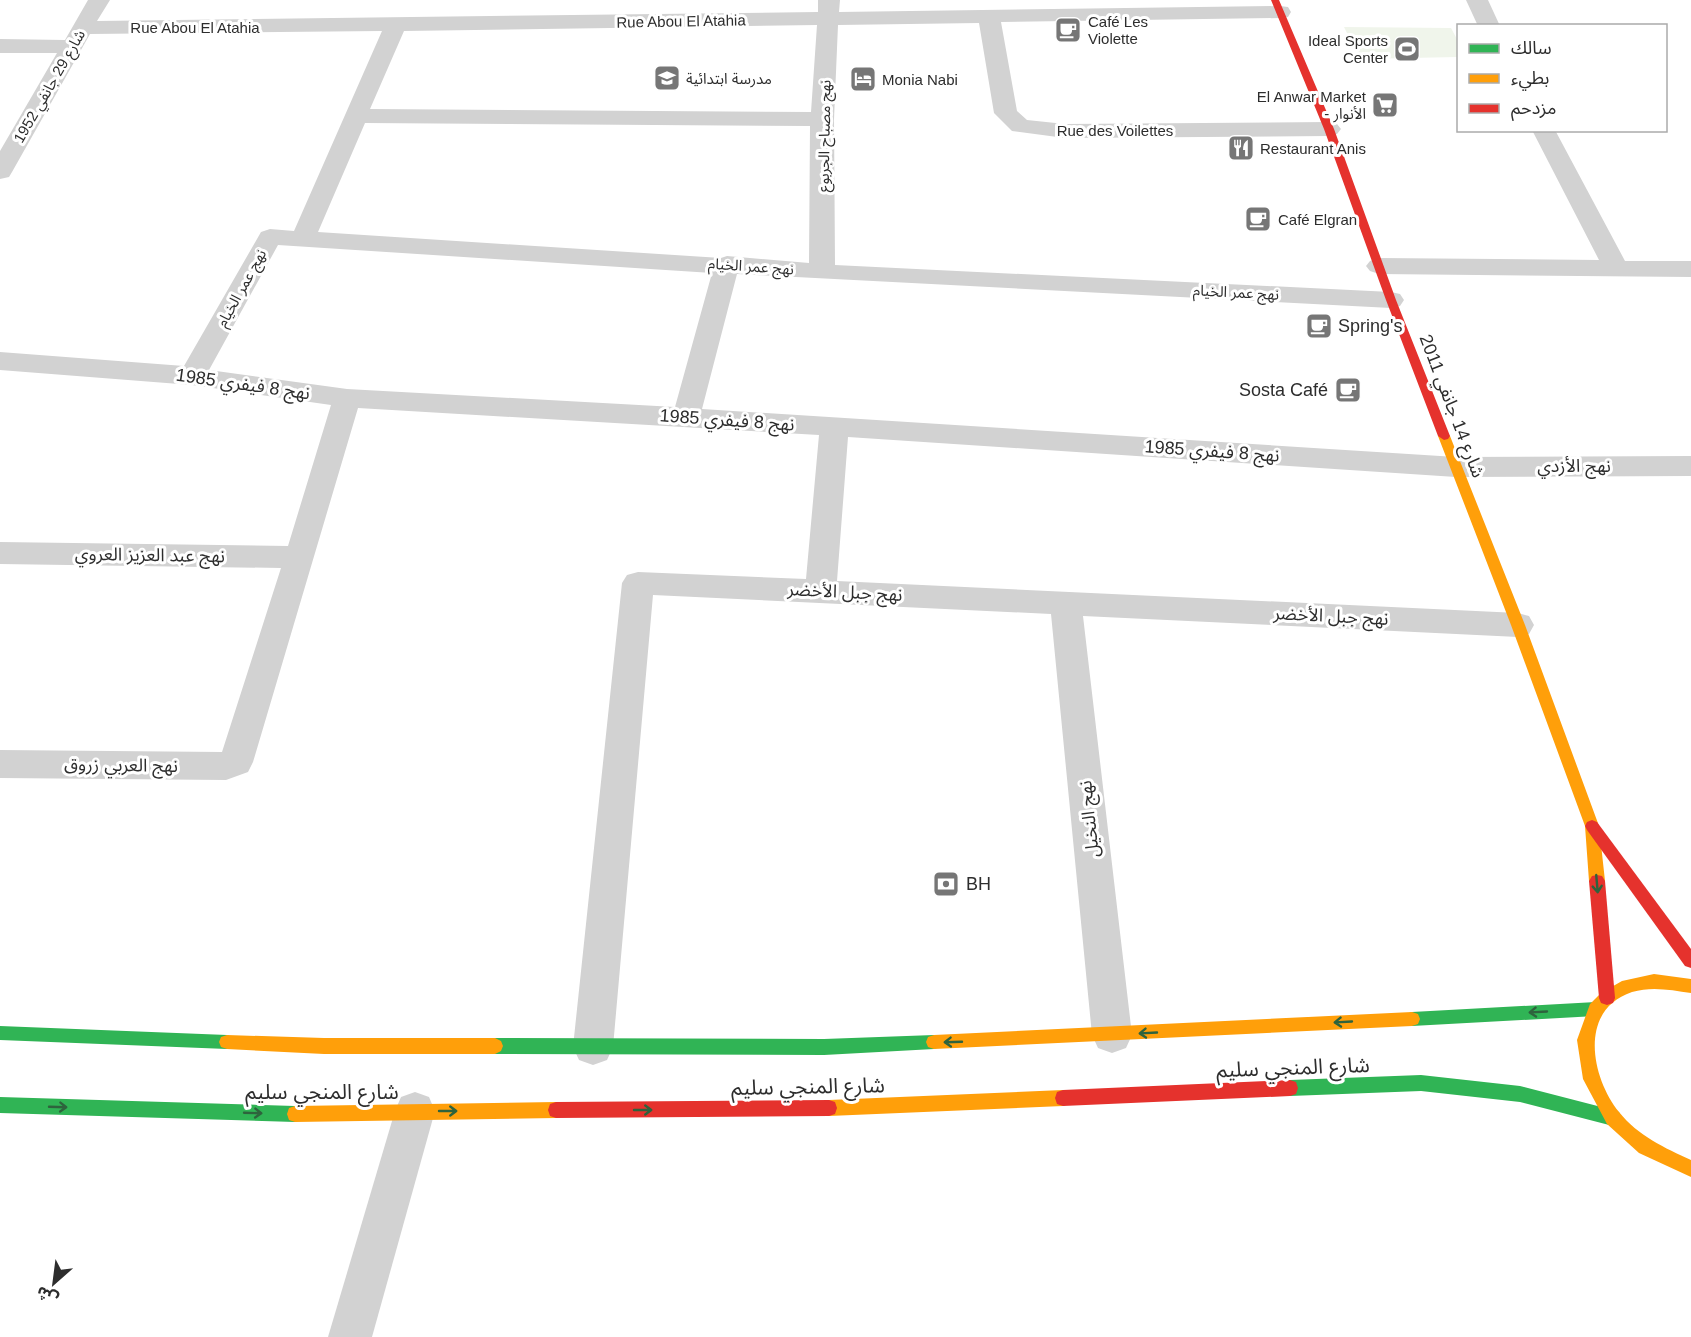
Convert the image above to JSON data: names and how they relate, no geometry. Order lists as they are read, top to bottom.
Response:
{
  "streets": {
    "main road": ["شارع 14 جانفي 2011", "شارع المنجي سليم"],
    "street": [
      "Rue Abou El Atahia",
      "شارع 29 جانفي 1952",
      "Rue des Voilettes",
      "نهج مصباح الجربوع",
      "نهج عمر الخيام",
      "نهج 8 فيفري 1985",
      "نهج الأزدي",
      "نهج عبد العزيز العروي",
      "نهج جبل الأخضر",
      "نهج العربي زروق",
      "نهج النخيل"
    ]
  },
  "crossings": [
    ["Rue Abou El Atahia", "شارع 29 جانفي 1952"],
    ["Rue Abou El Atahia", "Rue des Voilettes"],
    ["Rue Abou El Atahia", "نهج مصباح الجربوع"],
    ["Rue Abou El Atahia", "شارع 14 جانفي 2011"],
    ["Rue des Voilettes", "شارع 14 جانفي 2011"],
    ["نهج مصباح الجربوع", "نهج عمر الخيام"],
    ["نهج عمر الخيام", "نهج 8 فيفري 1985"],
    ["نهج عمر الخيام", "شارع 14 جانفي 2011"],
    ["نهج 8 فيفري 1985", "شارع 14 جانفي 2011"],
    ["نهج 8 فيفري 1985", "نهج الأزدي"],
    ["شارع 14 جانفي 2011", "نهج الأزدي"],
    ["شارع 14 جانفي 2011", "نهج جبل الأخضر"],
    ["نهج عبد العزيز العروي", "نهج العربي زروق"],
    ["نهج جبل الأخضر", "نهج النخيل"],
    ["نهج جبل الأخضر", "شارع المنجي سليم"],
    ["نهج النخيل", "شارع المنجي سليم"]
  ],
  "places": {
    "cafe": [
      "Café Les Violette",
      "Café Elgran",
      "Spring's",
      "Sosta Café"
    ],
    "sports": ["Ideal Sports Center"],
    "school or university": ["مدرسة ابتدائية"],
    "hotel": ["Monia Nabi"],
    "supermarket": ["El Anwar Market - الأنوار"],
    "restaurant": ["Restaurant Anis"],
    "bank": ["BH"]
  },
  "legend": ["سالك", "بطيء", "مزدحم"],
  "north": "bottom left"
}
